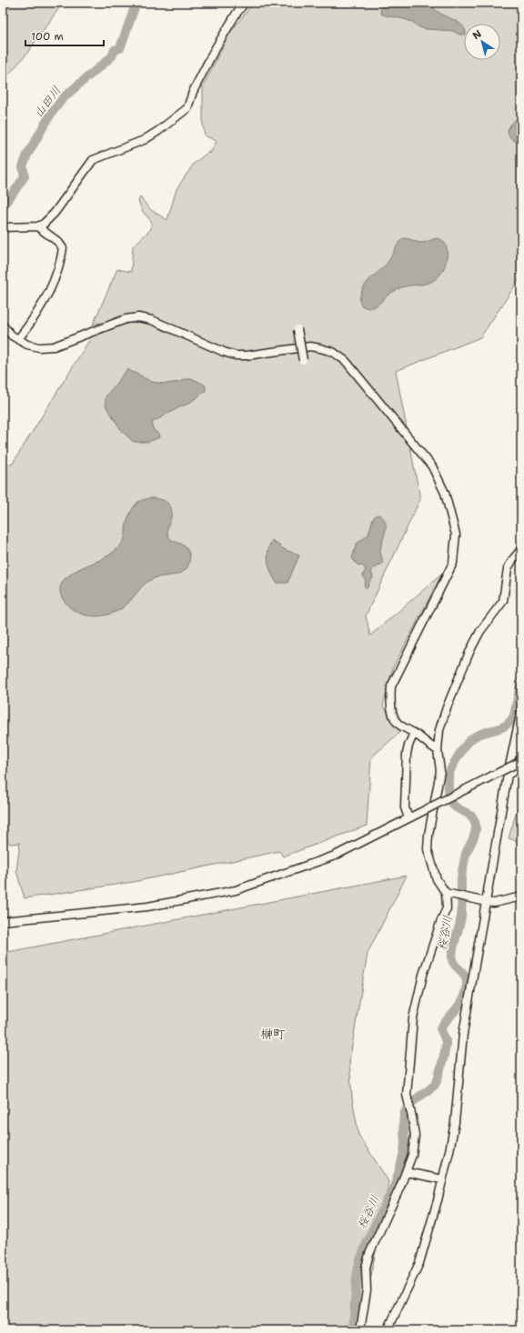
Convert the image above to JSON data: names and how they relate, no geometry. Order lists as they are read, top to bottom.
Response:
{
  "districts": ["榊町"],
  "water": ["山田川", "桜谷川"],
  "scale_bar": "100 m",
  "north": "top left"
}
